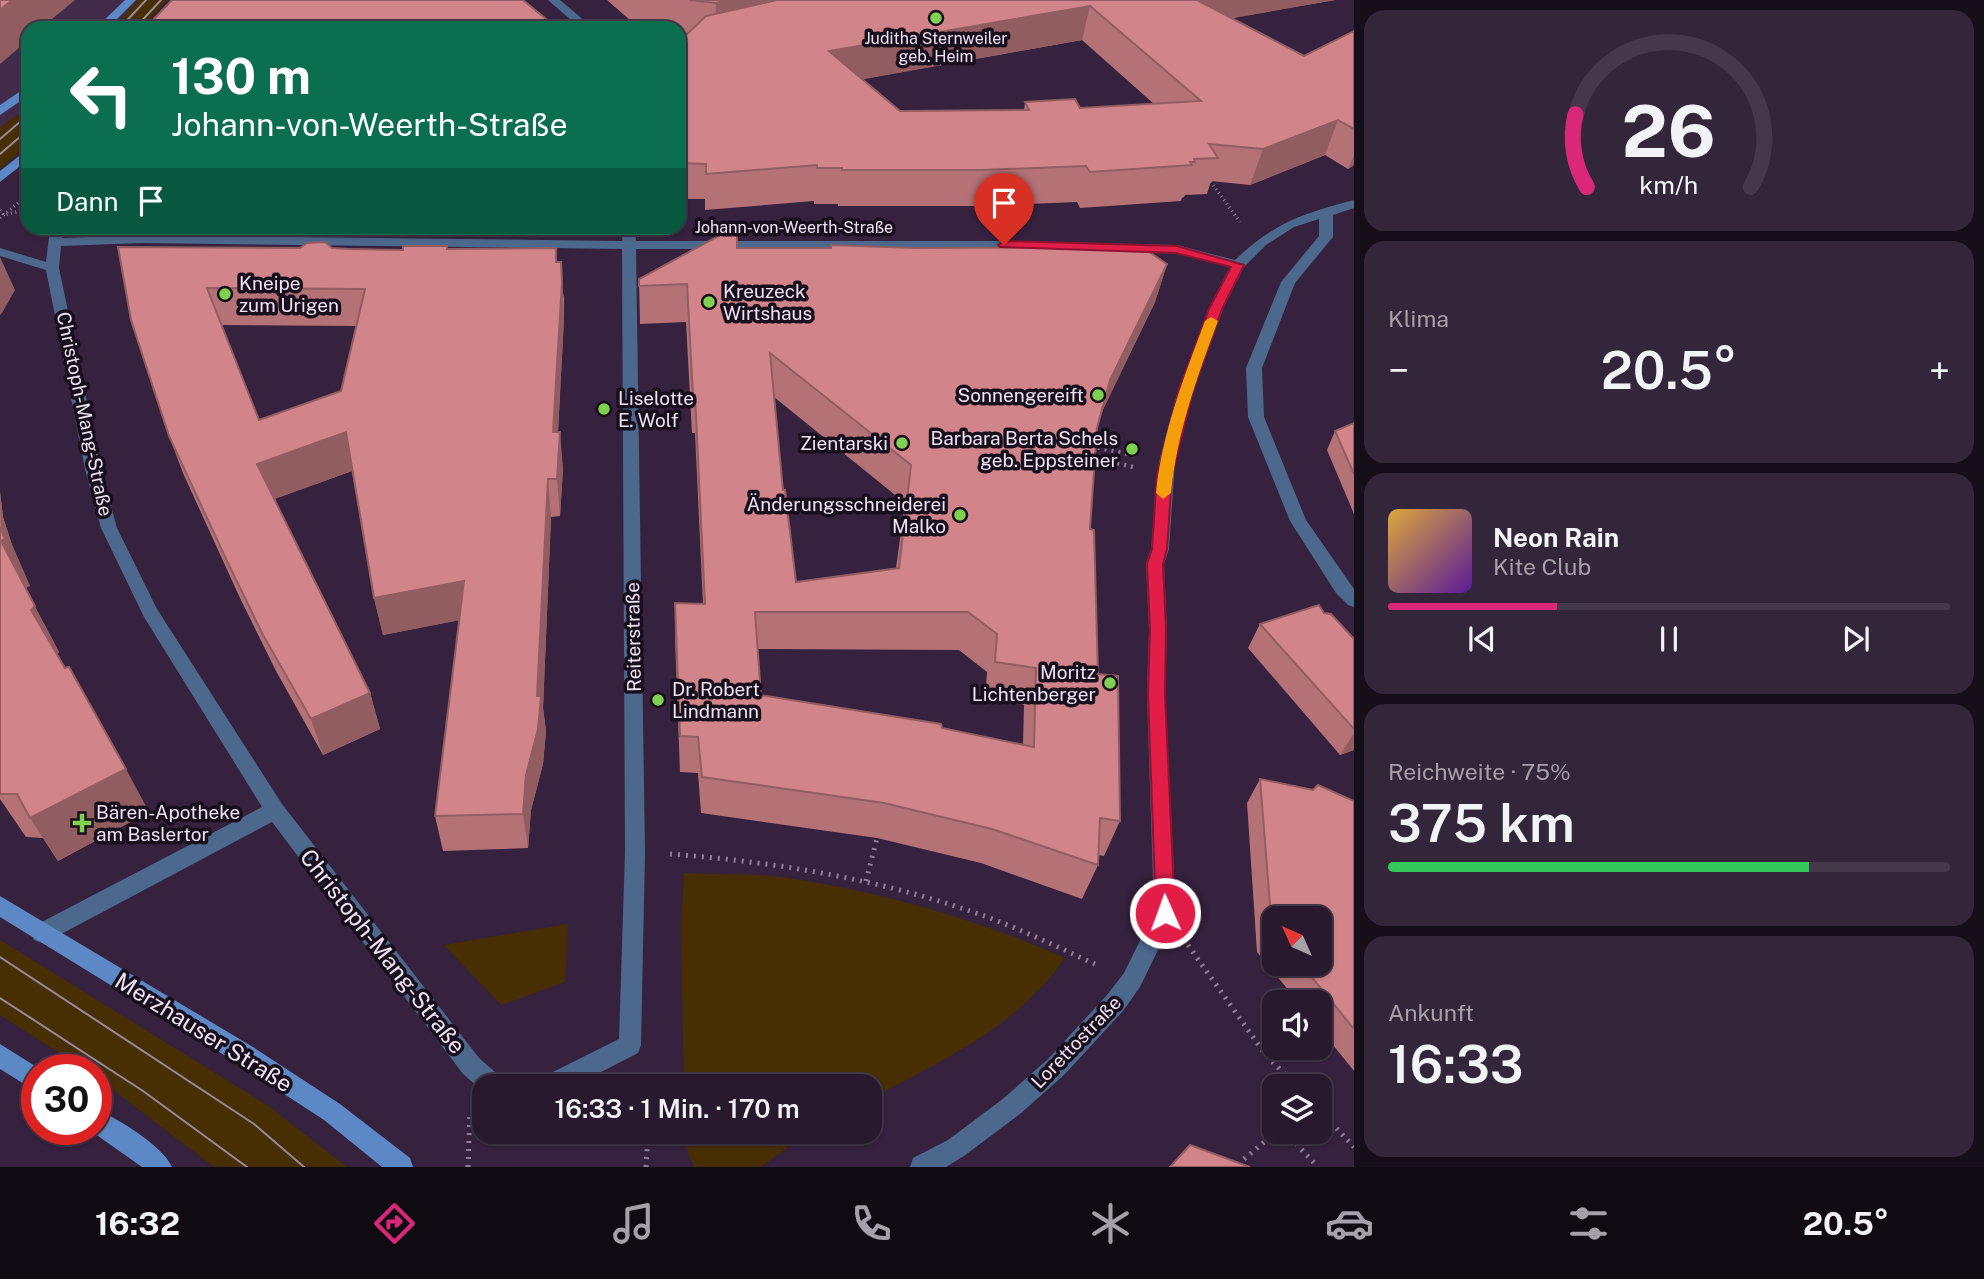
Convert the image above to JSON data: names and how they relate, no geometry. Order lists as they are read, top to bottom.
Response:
{
  "streets": {
    "main road": ["Merzhauser Straße"],
    "street": [
      "Johann-von-Weerth-Straße",
      "Christoph-Mang-Straße",
      "Reiterstraße",
      "Lorettostraße"
    ]
  },
  "crossings": [
    ["Johann-von-Weerth-Straße", "Christoph-Mang-Straße"],
    ["Johann-von-Weerth-Straße", "Reiterstraße"],
    ["Johann-von-Weerth-Straße", "Lorettostraße"]
  ],
  "places": {
    "other": [
      "Juditha Sternweiler geb. Heim",
      "Kneipe zum Urigen",
      "Kreuzeck Wirtshaus",
      "Sonnengereift",
      "Liselotte E. Wolf",
      "Zientarski",
      "Barbara Berta Schels geb. Eppsteiner",
      "Änderungsschneiderei Malko",
      "Moritz Lichtenberger",
      "Dr. Robert Lindmann"
    ],
    "health": ["Bären-Apotheke am Baslertor"]
  },
  "north": "top left",
  "page": {
    "turn": ["130 m", "Johann-von-Weerth-Straße"],
    "then": "Dann",
    "tile": [
      "Klima",
      ["Reichweite · 75%", "375 km"],
      ["Ankunft", "16:33"]
    ],
    "heat": ["−", "20.5°", "+"],
    "song": ["Neon Rain", "Kite Club"],
    "limit": "30",
    "trip": "16:33 · 1 Min. · 170 m",
    "tabs": ["16:32", "20.5°"],
    "gauge": ["26", "km/h"]
  }
}
